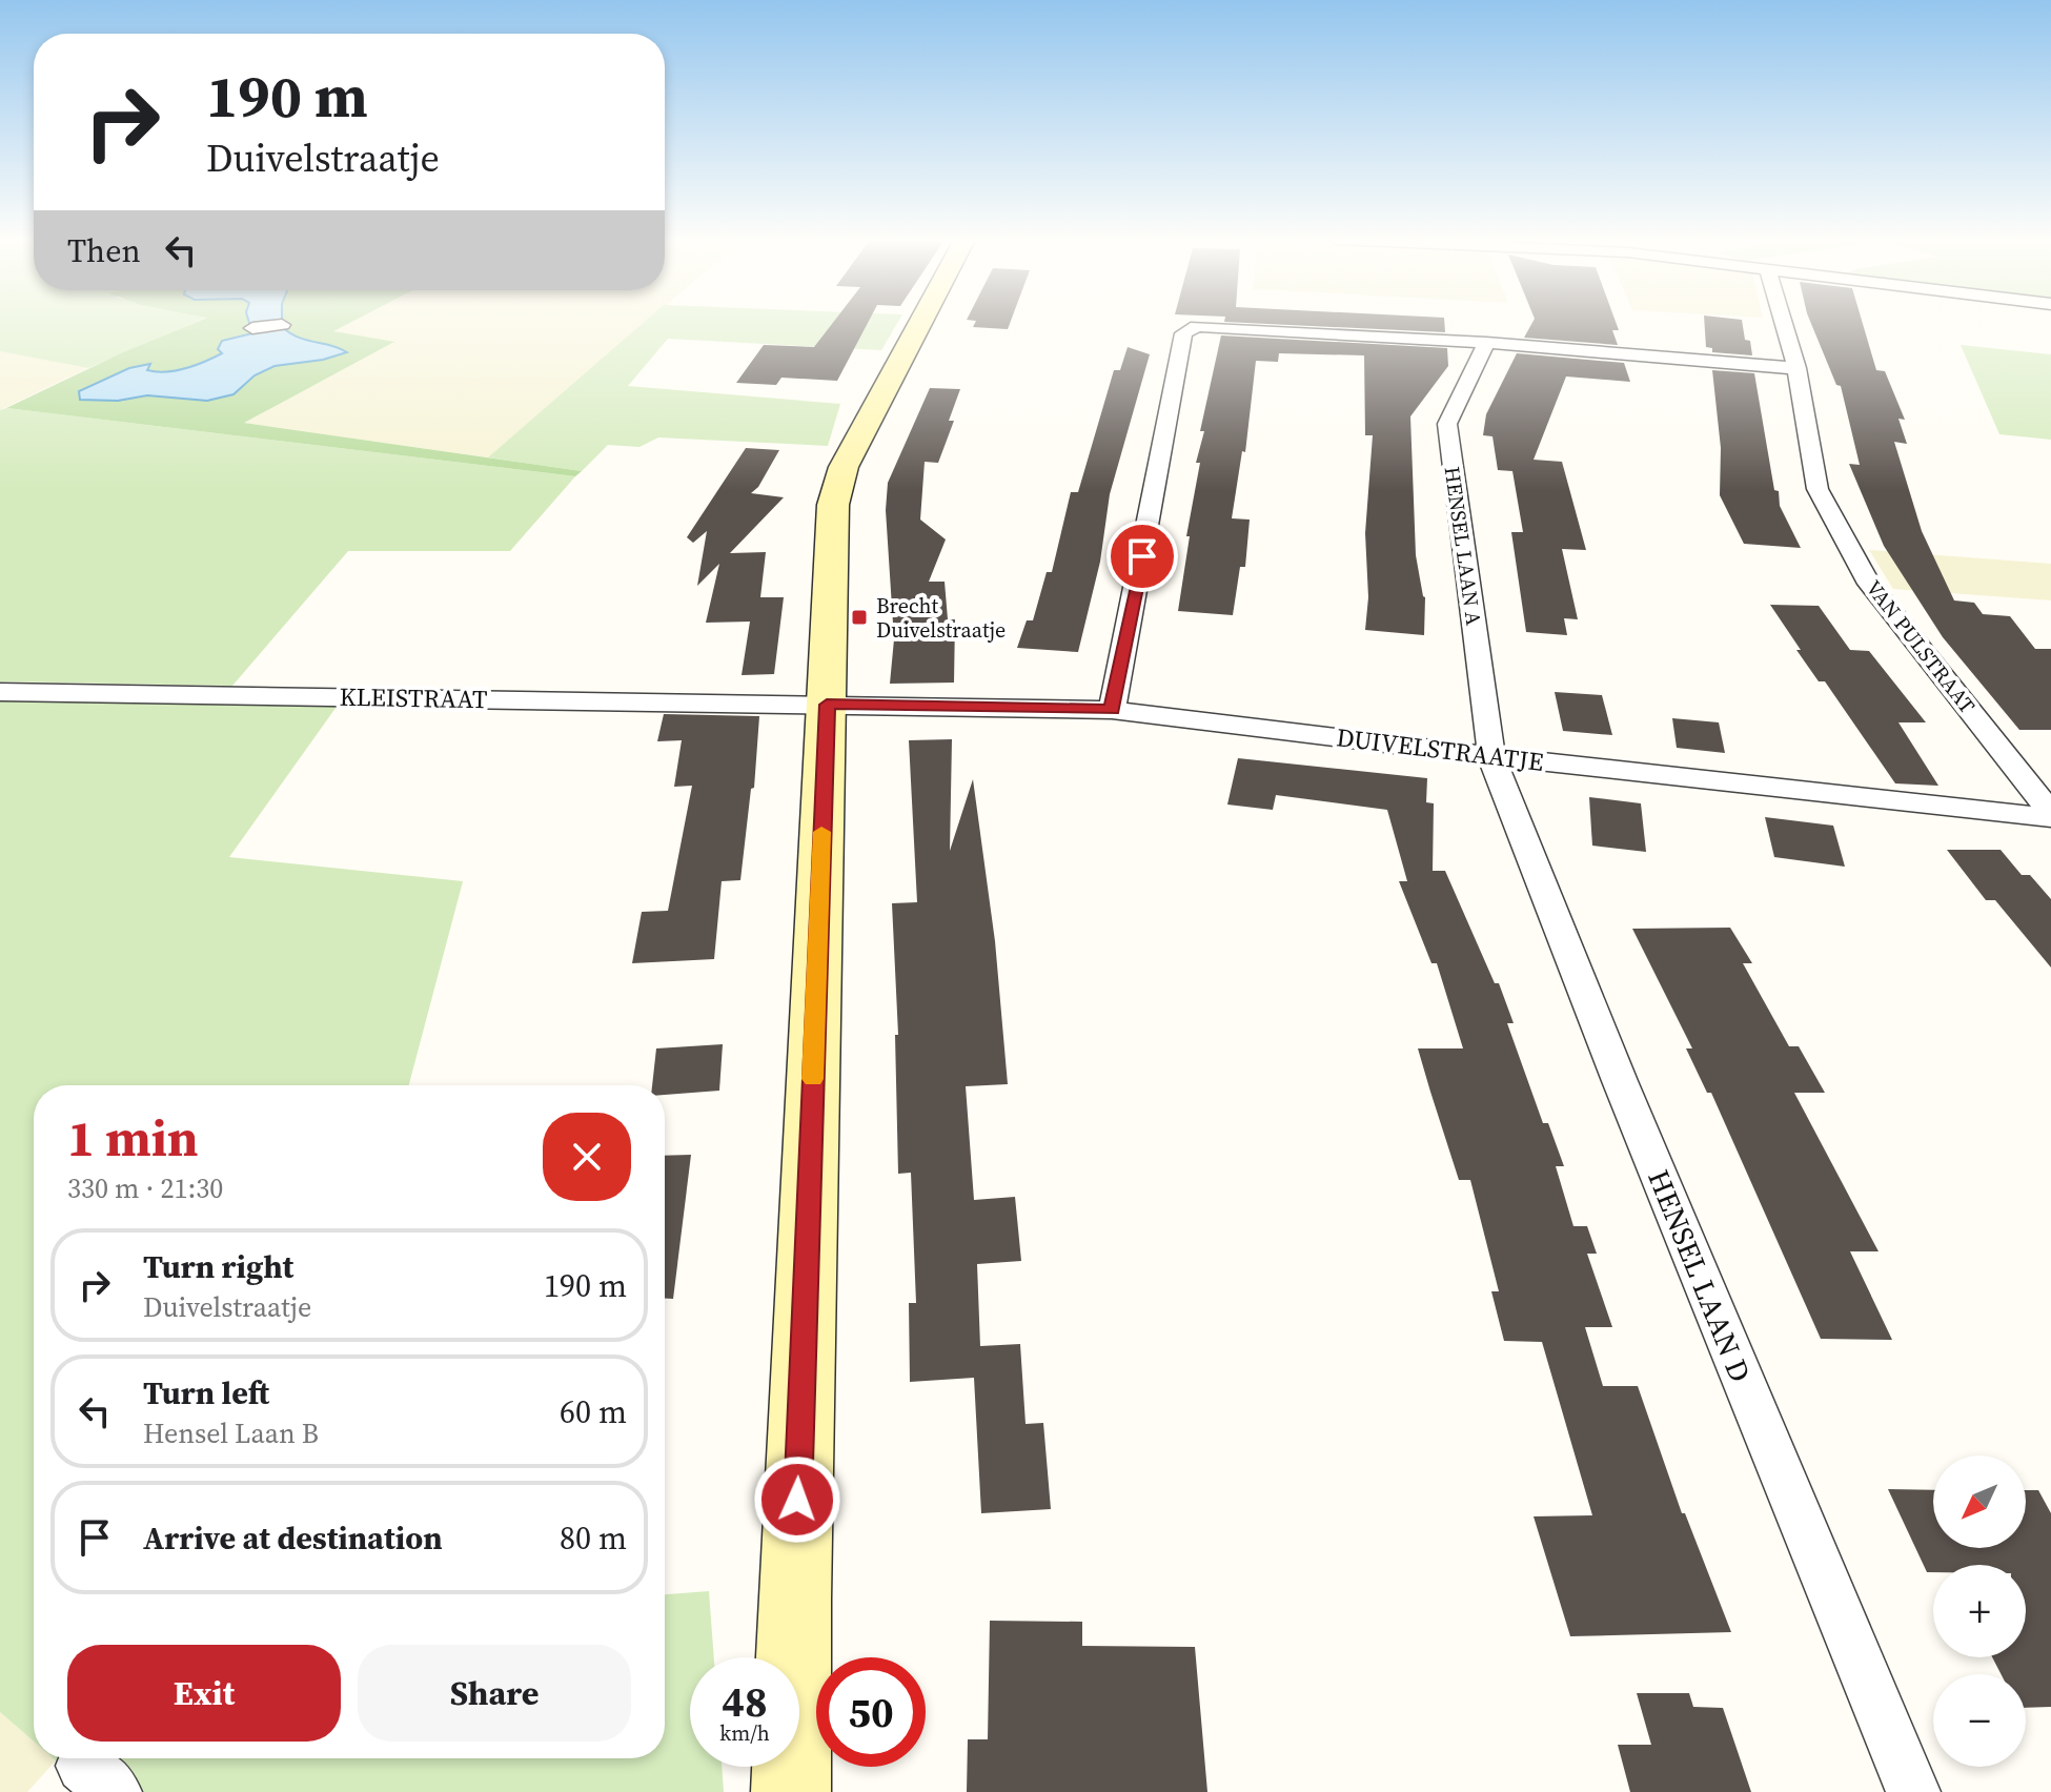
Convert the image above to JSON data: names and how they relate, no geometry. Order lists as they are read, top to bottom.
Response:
{
  "streets": {
    "street": [
      "HENSEL LAAN A",
      "VAN PULSTRAAT",
      "KLEISTRAAT",
      "DUIVELSTRAATJE",
      "HENSEL LAAN D"
    ]
  },
  "crossings": [
    ["HENSEL LAAN A", "DUIVELSTRAATJE"],
    ["HENSEL LAAN A", "HENSEL LAAN D"],
    ["VAN PULSTRAAT", "DUIVELSTRAATJE"],
    ["KLEISTRAAT", "DUIVELSTRAATJE"],
    ["DUIVELSTRAATJE", "HENSEL LAAN D"]
  ],
  "places": {
    "transit": ["Brecht Duivelstraatje"]
  },
  "north": "bottom left",
  "page": {
    "turn": ["190 m", "Duivelstraatje"],
    "then": "Then",
    "heading": ["1 min", "330 m · 21:30"],
    "list": [
      {
        "name": "Turn right",
        "note": "Duivelstraatje",
        "value": "190 m"
      },
      {
        "name": "Turn left",
        "note": "Hensel Laan B",
        "value": "60 m"
      },
      {
        "name": "Arrive at destination",
        "value": "80 m"
      }
    ],
    "map_buttons": ["+", "−"],
    "buttons": ["Exit", "Share"],
    "speed": "48 km/h",
    "limit": "50"
  }
}
